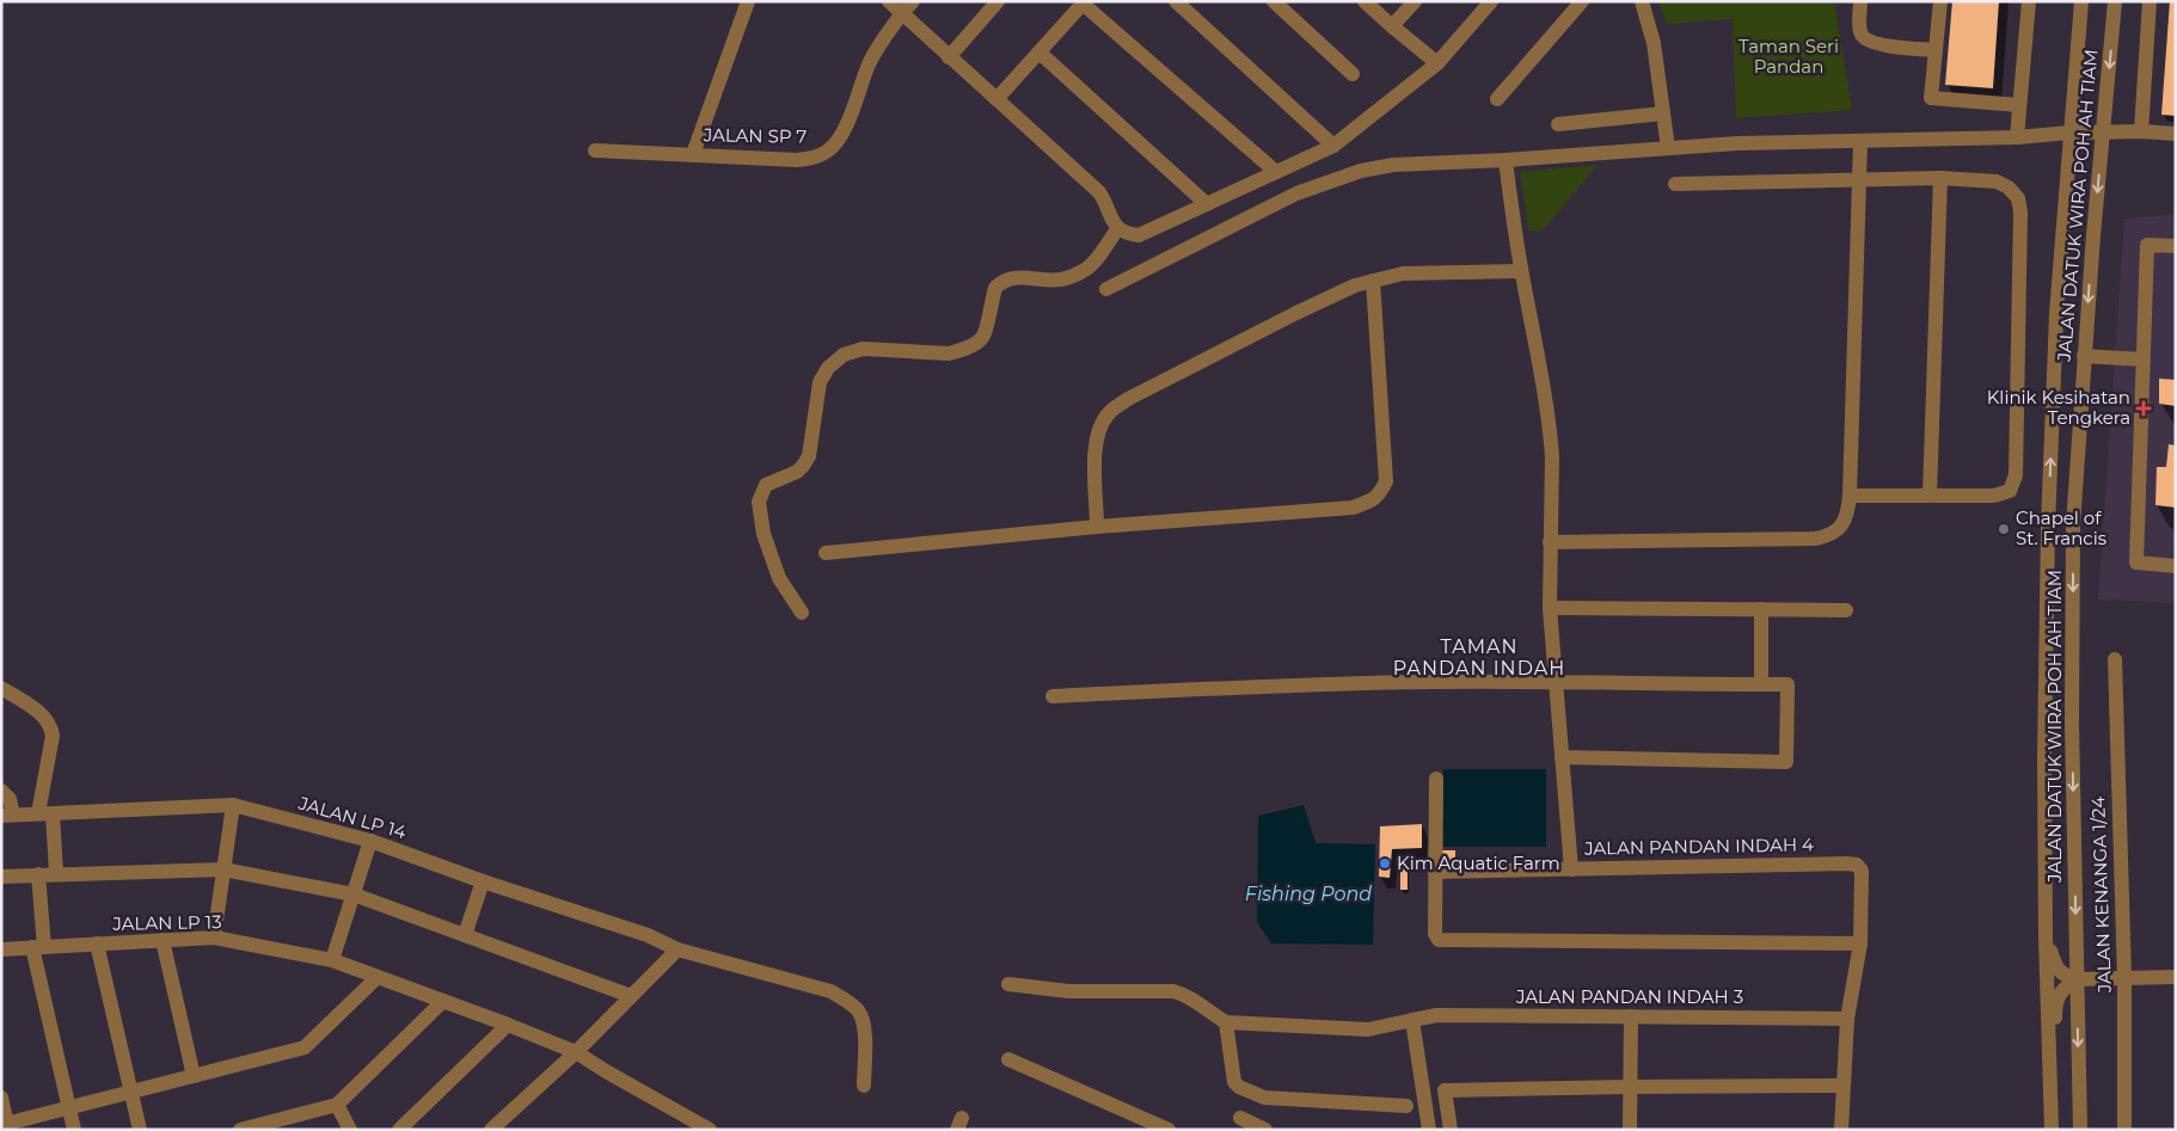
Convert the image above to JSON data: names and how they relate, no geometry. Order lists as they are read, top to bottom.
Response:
{
  "streets": {
    "street": [
      "JALAN SP 7",
      "JALAN DATUK WIRA POH AH TIAM",
      "JALAN LP 14",
      "JALAN PANDAN INDAH 4",
      "JALAN KENANGA 1/24",
      "JALAN LP 13",
      "JALAN PANDAN INDAH 3"
    ]
  },
  "districts": ["TAMAN PANDAN INDAH"],
  "water": ["Fishing Pond"],
  "parks": ["Taman Seri Pandan"],
  "places": {
    "health": ["Klinik Kesihatan Tengkera"],
    "other": ["Chapel of St. Francis", "Kim Aquatic Farm"]
  }
}
